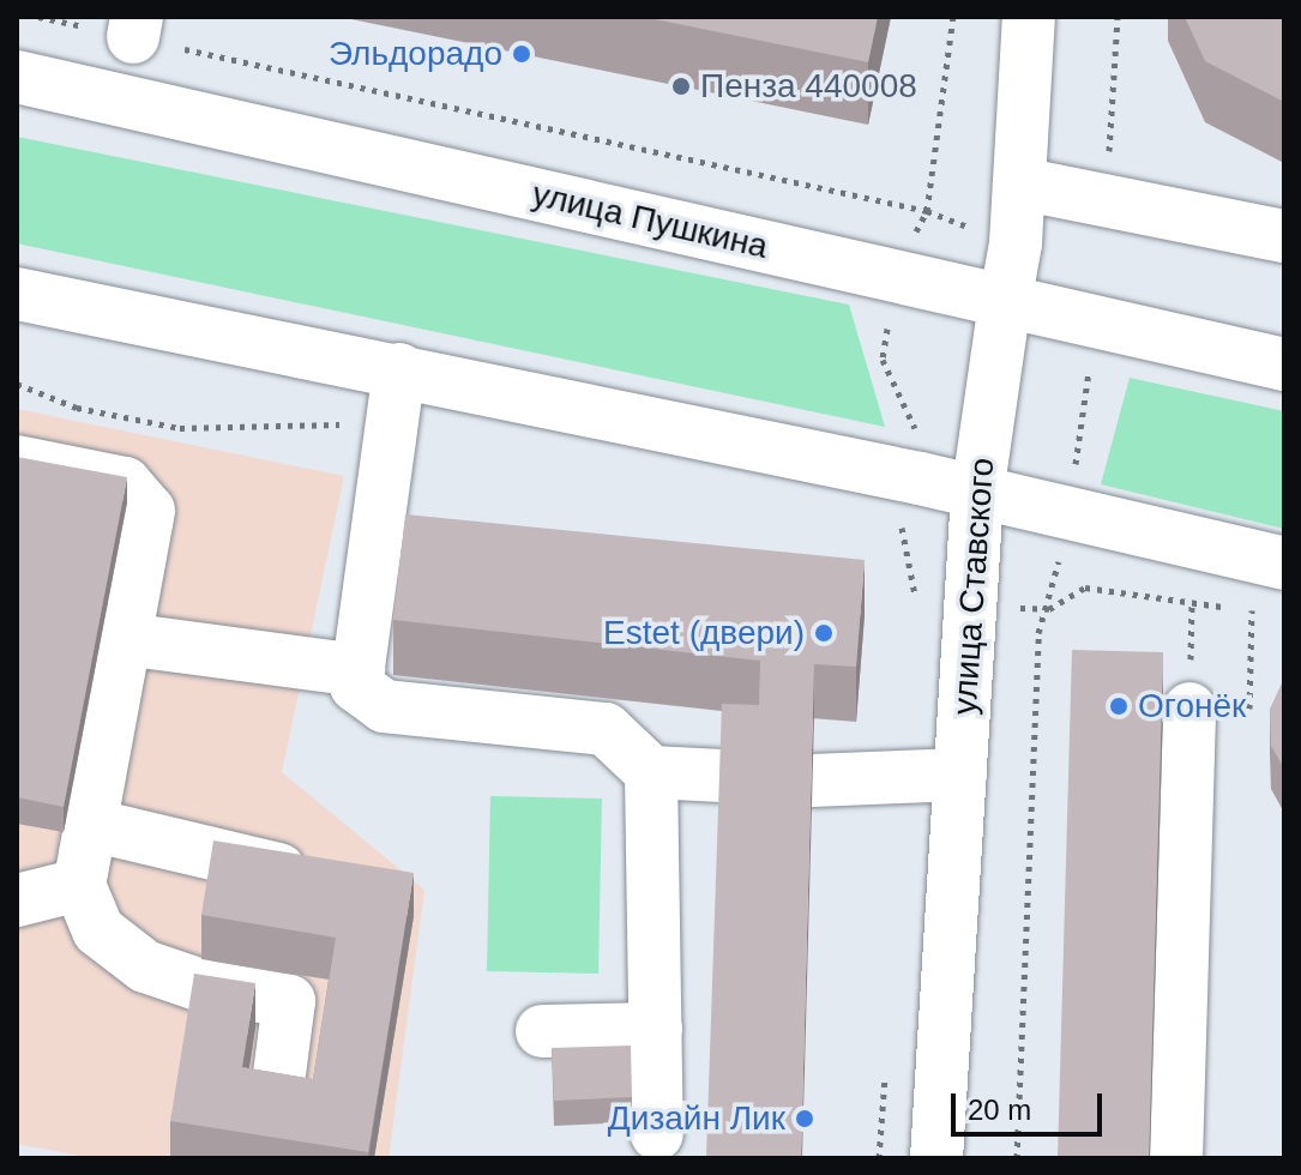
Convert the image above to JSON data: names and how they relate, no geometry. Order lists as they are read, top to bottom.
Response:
{
  "streets": {
    "main road": ["улица Пушкина", "улица Ставского"]
  },
  "crossings": [
    ["улица Пушкина", "улица Ставского"]
  ],
  "places": [
    "Эльдорадо",
    "Пенза 440008",
    "Estet (двери)",
    "Огонёк",
    "Дизайн Лик"
  ],
  "scale_bar": "20 m"
}
